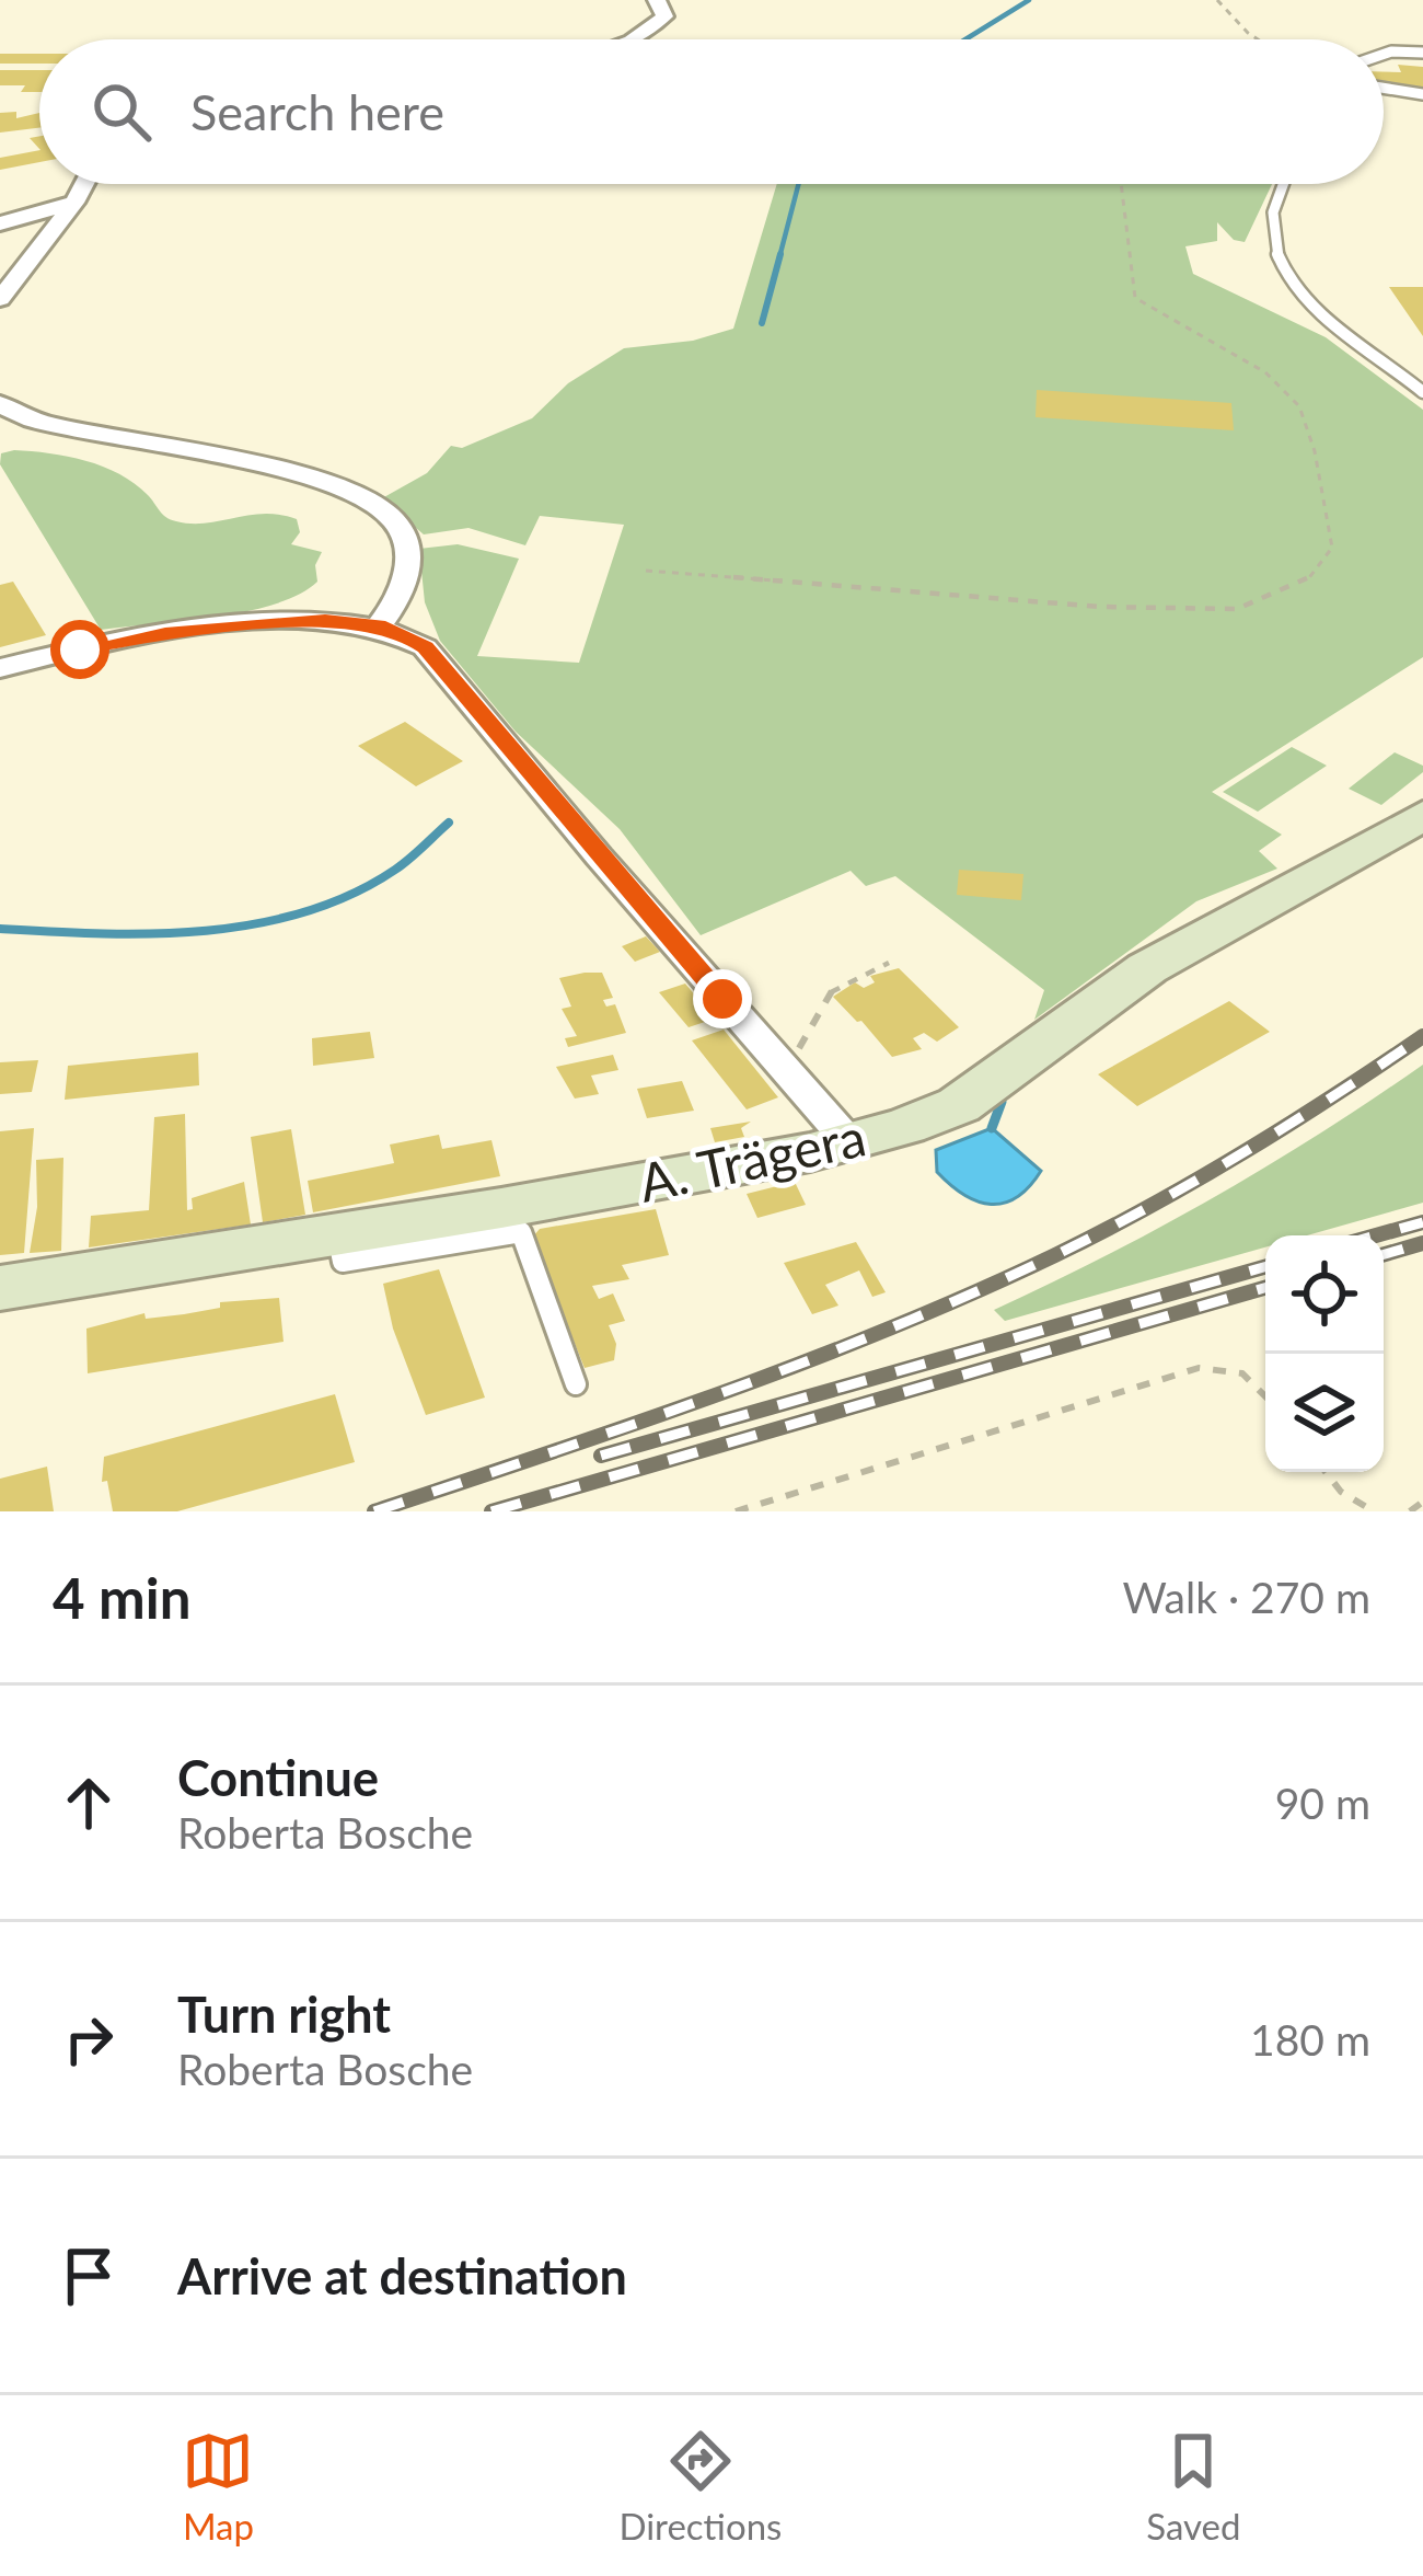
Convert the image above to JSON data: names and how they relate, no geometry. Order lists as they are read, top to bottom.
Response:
{
  "streets": {
    "street": ["A. Trägera"]
  },
  "page": {
    "search": "Search here",
    "heading": ["4 min", "Walk · 270 m"],
    "list": [
      ["Continue", "Roberta Bosche", "90 m"],
      ["Turn right", "Roberta Bosche", "180 m"],
      "Arrive at destination"
    ],
    "nav": ["Map", "Directions", "Saved"]
  }
}
